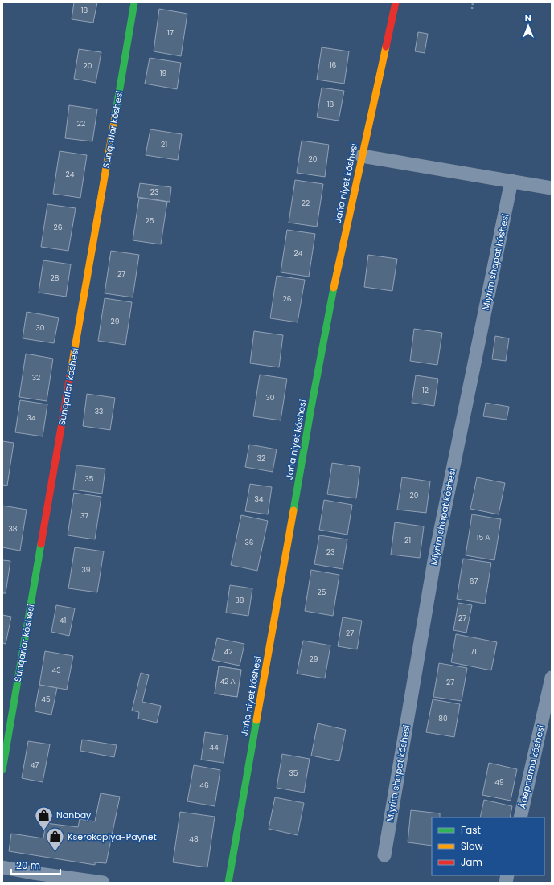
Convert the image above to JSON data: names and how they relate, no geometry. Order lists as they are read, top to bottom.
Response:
{
  "streets": {
    "street": [
      "Sunqarlar kóshesi",
      "Jańa niyet kóshesi",
      "Miyrim shapat kóshesi",
      "Ádepnama kóshesi"
    ]
  },
  "places": {
    "shop": ["Nanbay", "Kserokopiya-Paynet"]
  },
  "house_numbers": [
    "18",
    "17",
    "16",
    "20",
    "19",
    "18",
    "22",
    "21",
    "20",
    "24",
    "23",
    "22",
    "25",
    "26",
    "24",
    "27",
    "28",
    "26",
    "29",
    "30",
    "32",
    "12",
    "30",
    "33",
    "34",
    "32",
    "35",
    "20",
    "34",
    "37",
    "38",
    "15 А",
    "21",
    "36",
    "23",
    "39",
    "67",
    "25",
    "38",
    "27",
    "41",
    "27",
    "42",
    "71",
    "29",
    "43",
    "42 А",
    "27",
    "45",
    "80",
    "44",
    "47",
    "35",
    "49",
    "46",
    "48"
  ],
  "legend": ["Fast", "Slow", "Jam"],
  "scale_bar": "20 m",
  "north": "top"
}
